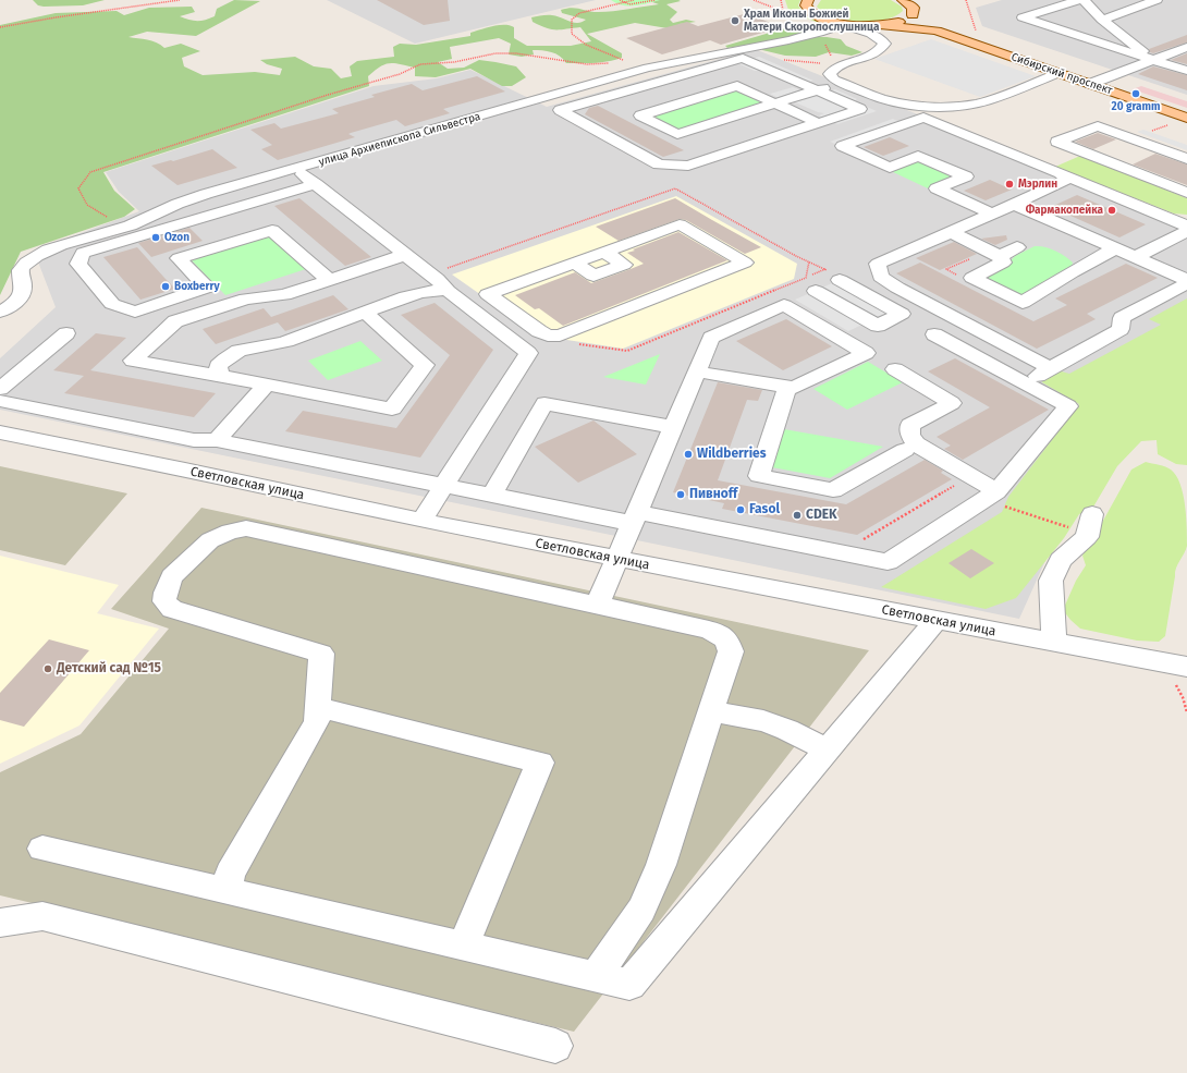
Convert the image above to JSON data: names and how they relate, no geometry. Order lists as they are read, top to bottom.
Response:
{
  "streets": {
    "main road": ["Сибирский проспект"],
    "street": ["улица Архиепископа Сильвестра", "Светловская улица"]
  },
  "places": [
    "Храм Иконы Божией Матери Скоропослушница",
    "20 gramm",
    "Мэрлин",
    "Фармакопейка",
    "Ozon",
    "Boxberry",
    "Wildberries",
    "Пивноff",
    "Fasol",
    "CDEK",
    "Детский сад №15"
  ]
}
